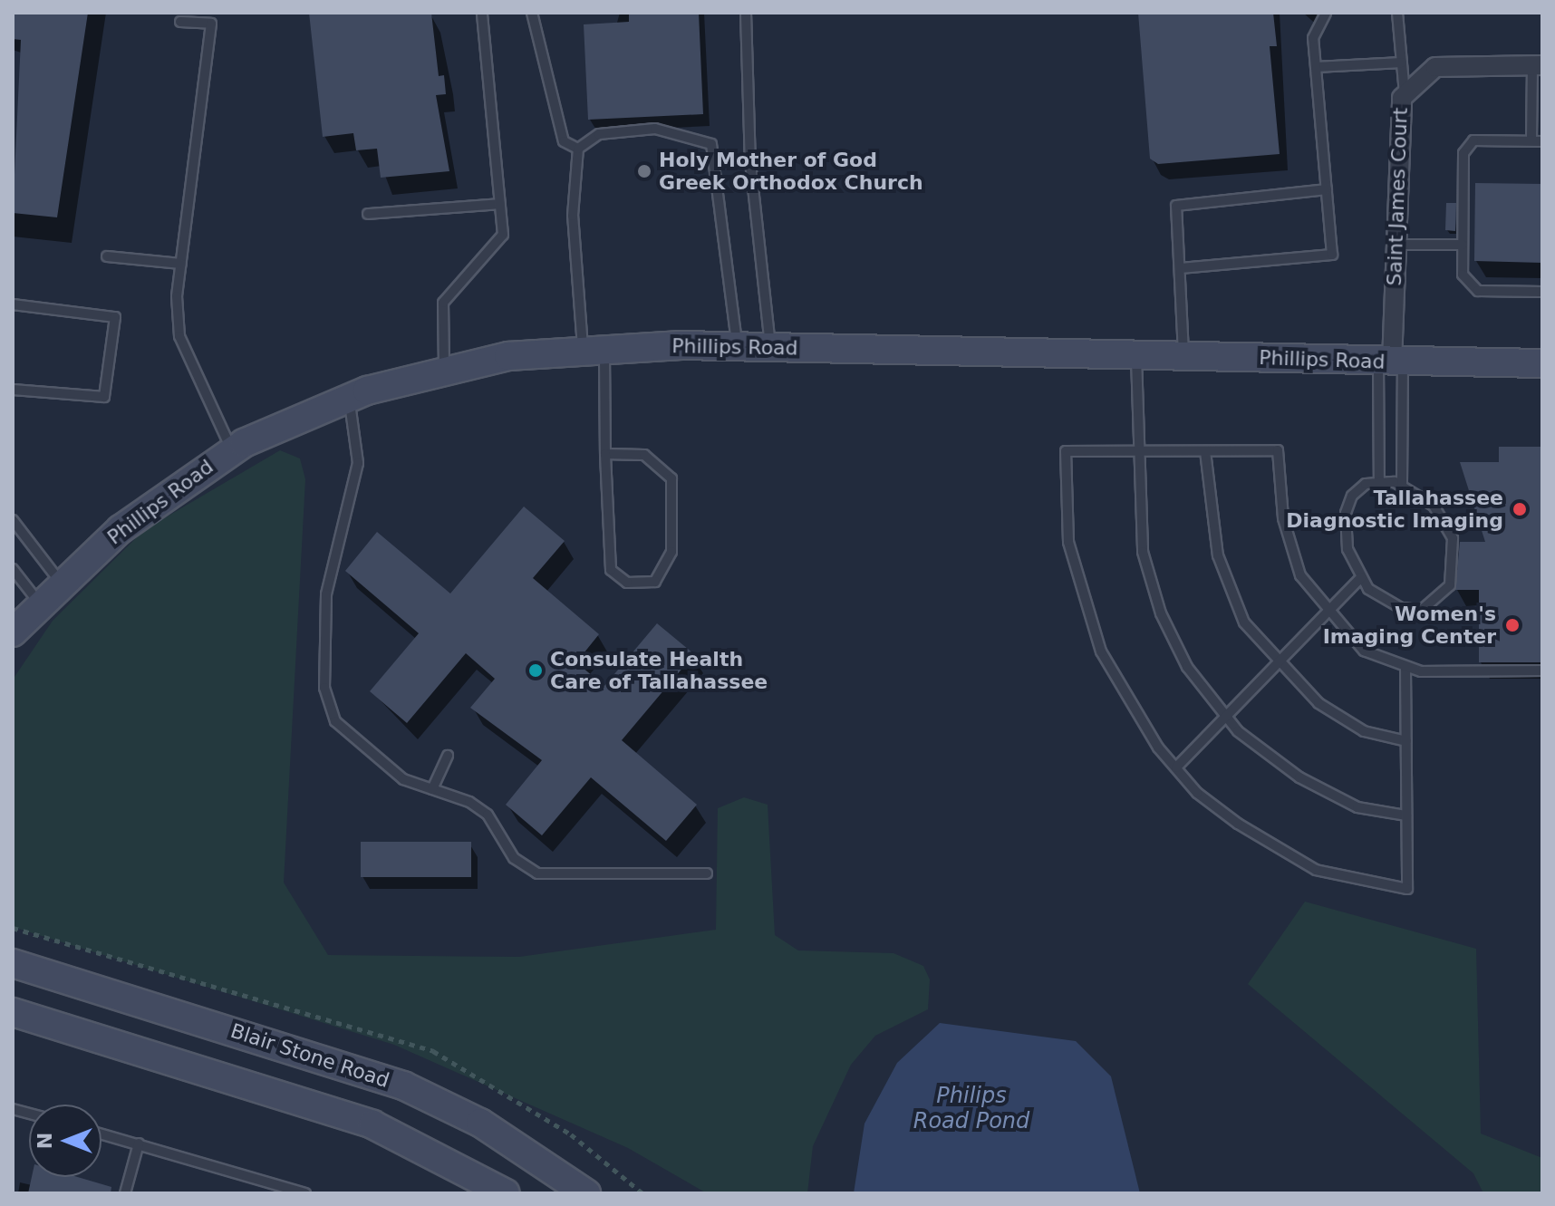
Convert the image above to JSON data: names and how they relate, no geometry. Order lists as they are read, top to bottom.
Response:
{
  "streets": {
    "street": ["Saint James Court", "Phillips Road", "Blair Stone Road"]
  },
  "crossings": [
    ["Saint James Court", "Phillips Road"]
  ],
  "water": ["Philips Road Pond"],
  "places": [
    "Holy Mother of God Greek Orthodox Church",
    "Tallahassee Diagnostic Imaging",
    "Women's Imaging Center",
    "Consulate Health Care of Tallahassee"
  ],
  "north": "left"
}
